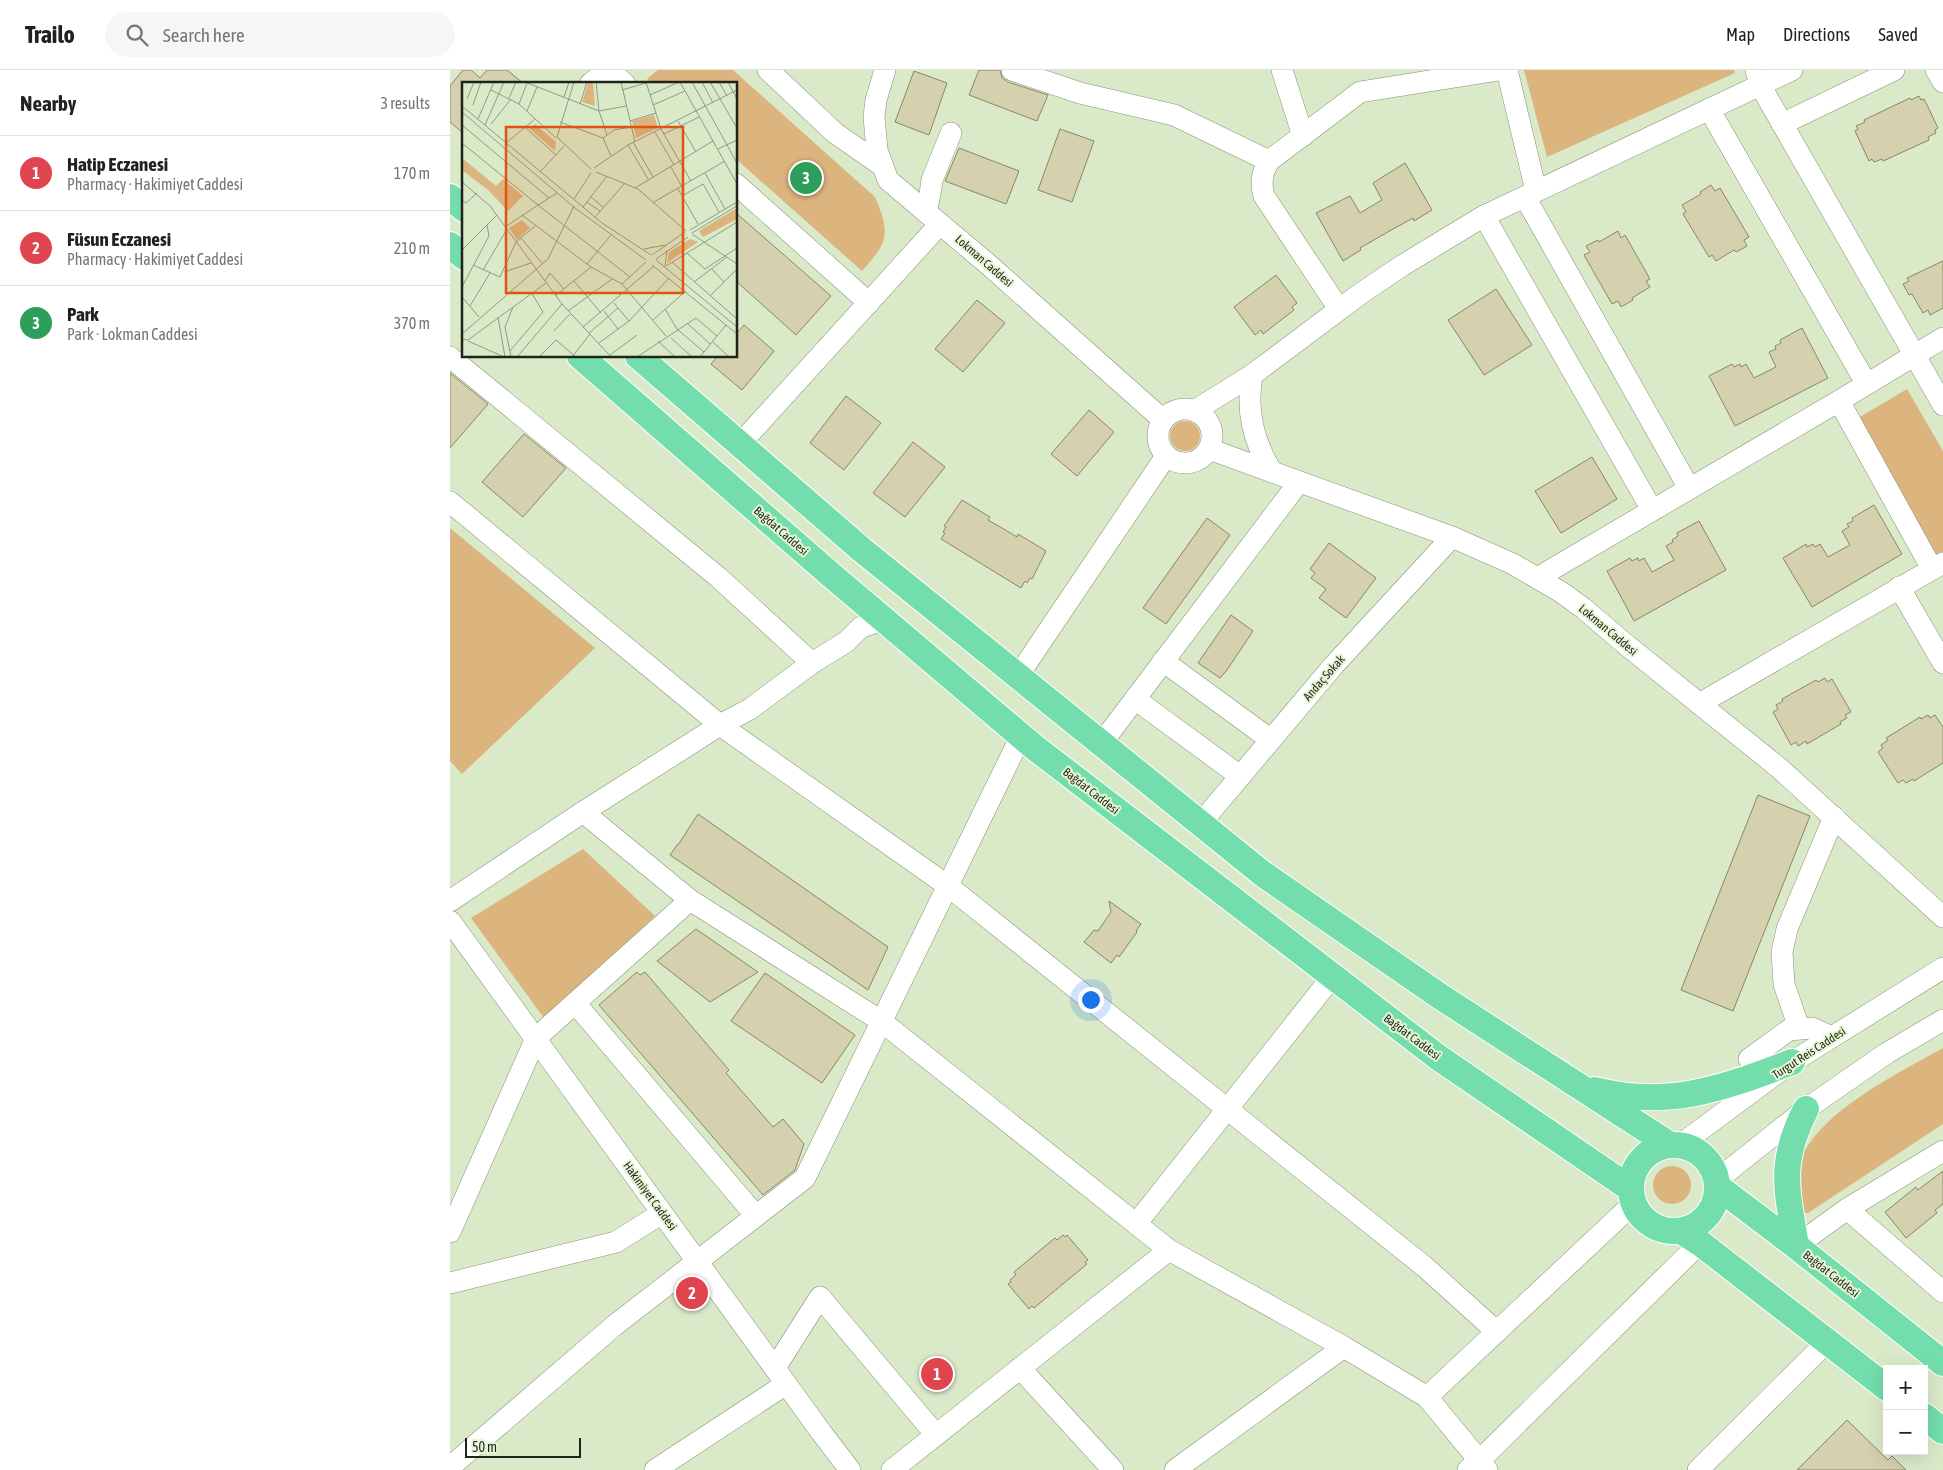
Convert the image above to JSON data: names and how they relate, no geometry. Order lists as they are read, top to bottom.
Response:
{
  "streets": {
    "main road": ["Bağdat Caddesi"],
    "street": [
      "Lokman Caddesi",
      "Andaç Sokak",
      "Turgut Reis Caddesi",
      "Hakimiyet Caddesi"
    ]
  },
  "crossings": [
    ["Lokman Caddesi", "Andaç Sokak"],
    ["Bağdat Caddesi", "Turgut Reis Caddesi"]
  ],
  "scale_bar": "50 m",
  "page": {
    "header": "Trailo",
    "search": "Search here",
    "nav": ["Map", "Directions", "Saved"],
    "heading": ["Nearby", "3 results"],
    "list": [
      {
        "mark": "1",
        "name": "Hatip Eczanesi",
        "note": "Pharmacy · Hakimiyet Caddesi",
        "value": "170 m"
      },
      {
        "mark": "2",
        "name": "Füsun Eczanesi",
        "note": "Pharmacy · Hakimiyet Caddesi",
        "value": "210 m"
      },
      {
        "mark": "3",
        "name": "Park",
        "note": "Park · Lokman Caddesi",
        "value": "370 m"
      }
    ],
    "pins": ["3", "2", "1"],
    "map_buttons": ["+", "−"],
    "scale": "50 m"
  }
}
